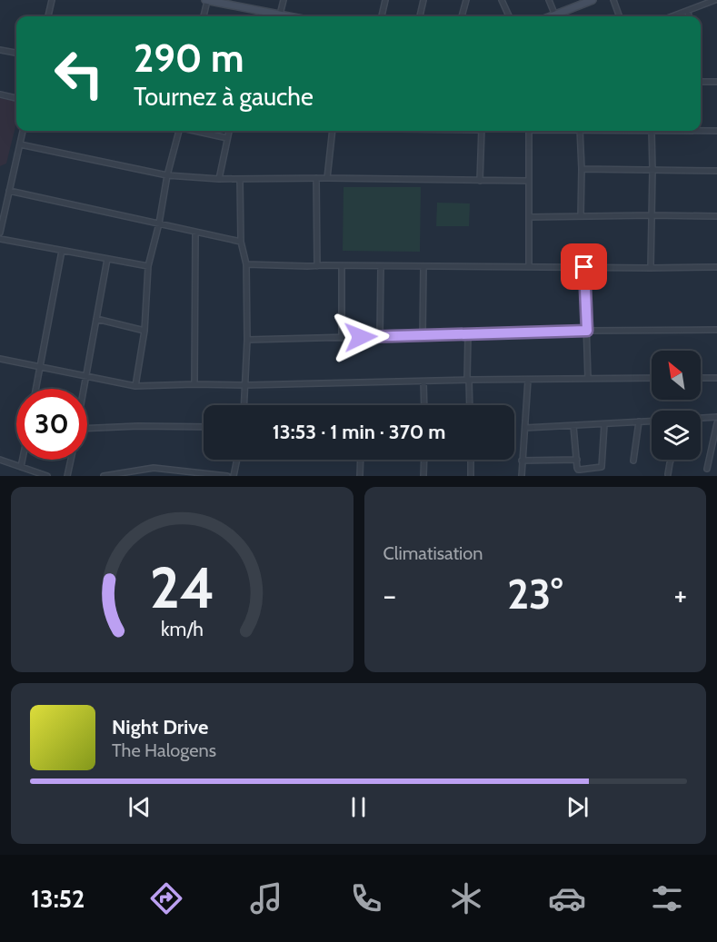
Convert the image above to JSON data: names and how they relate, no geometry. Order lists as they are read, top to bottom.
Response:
{
  "north": "top left",
  "page": {
    "turn": ["290 m", "Tournez à gauche"],
    "limit": "30",
    "trip": "13:53 · 1 min · 370 m",
    "tile": "Climatisation",
    "heat": ["−", "23°", "+"],
    "song": ["Night Drive", "The Halogens"],
    "tabs": "13:52",
    "gauge": ["24", "km/h"]
  }
}
